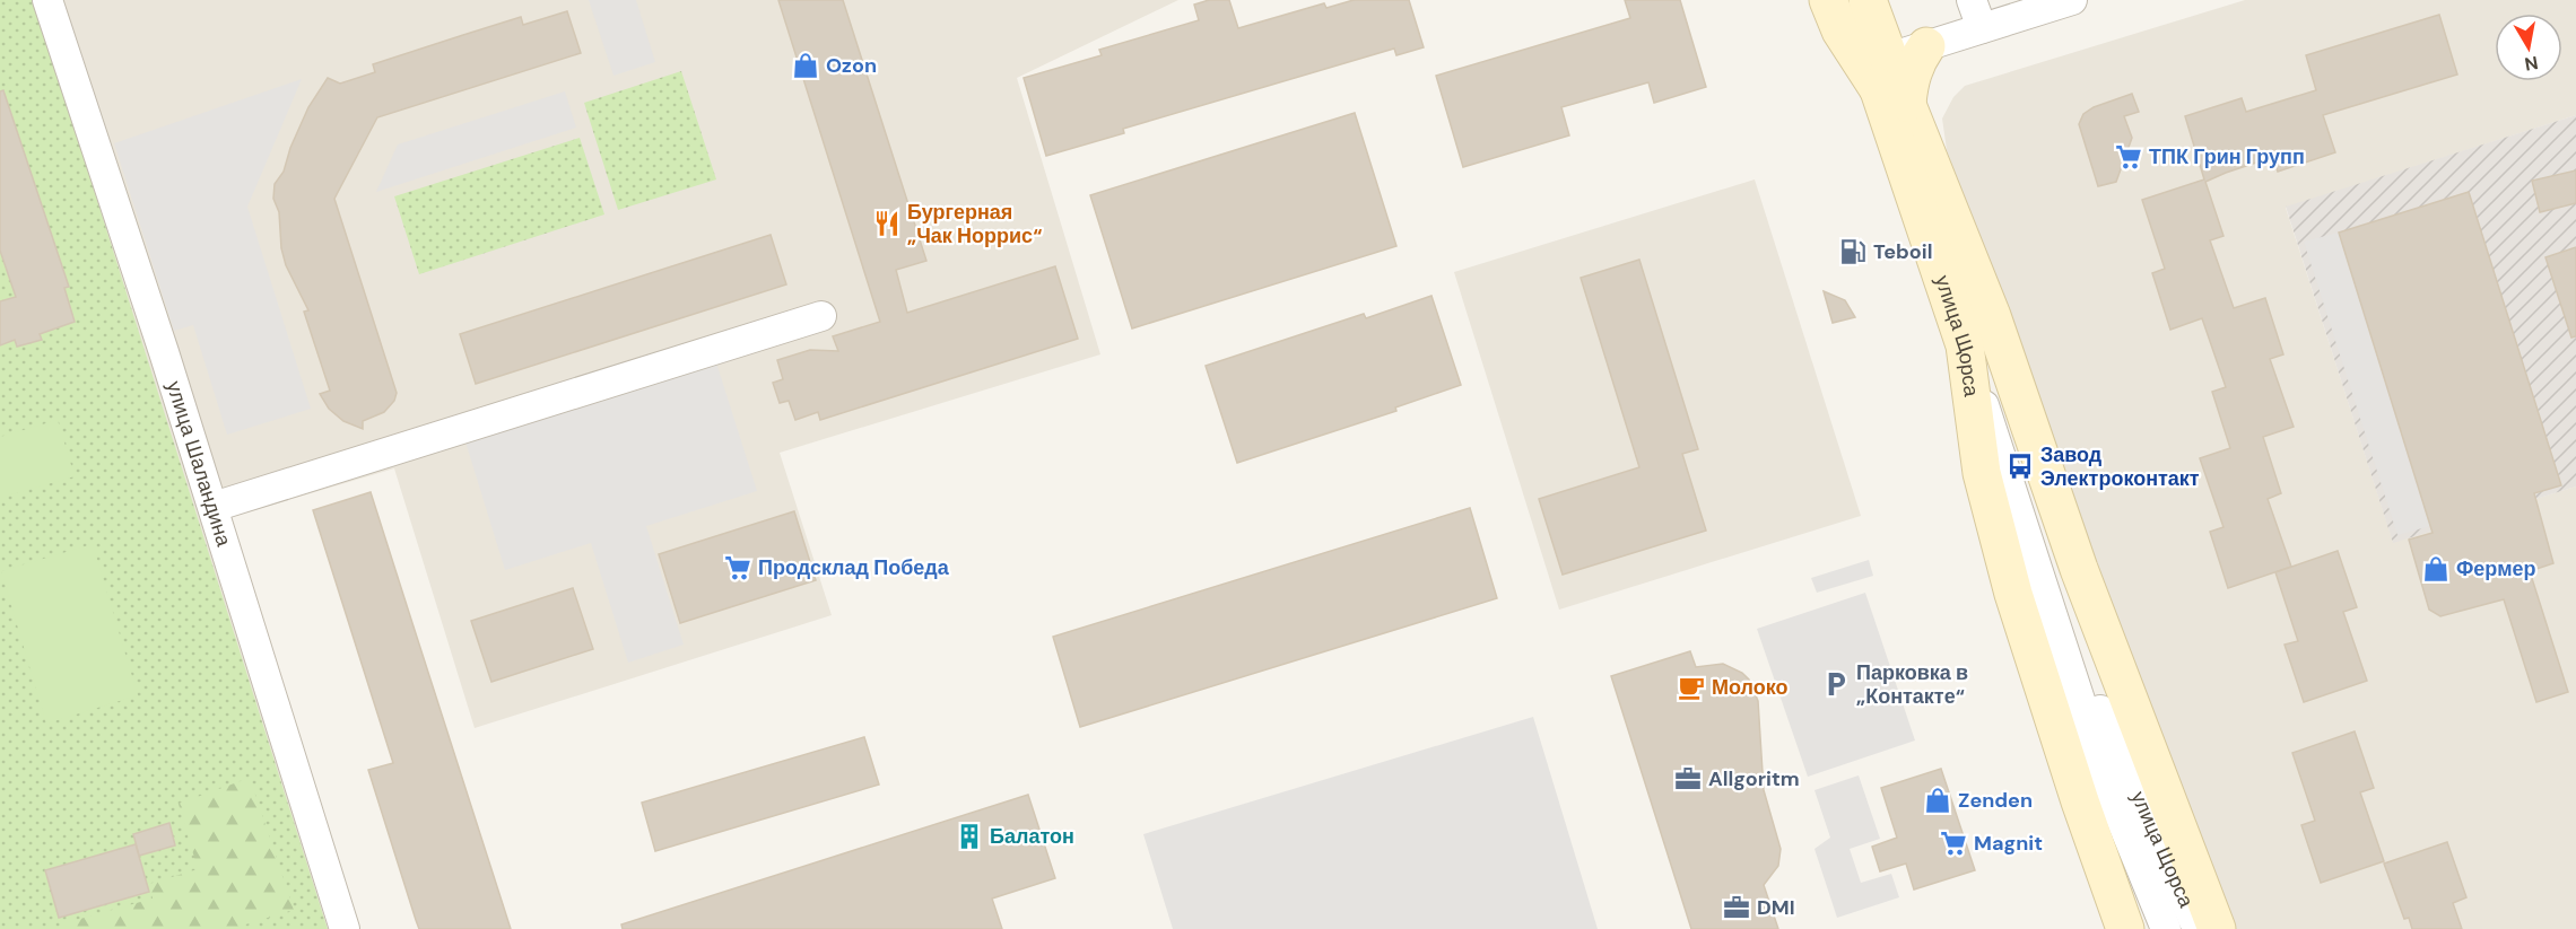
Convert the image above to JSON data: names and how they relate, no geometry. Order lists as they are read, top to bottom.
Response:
{
  "streets": {
    "main road": ["улица Щорса"],
    "street": ["улица Шаландина"]
  },
  "places": {
    "shop": ["Ozon", "Фермер", "Zenden"],
    "supermarket": ["ТПК Грин Групп", "Продсклад Победа", "Magnit"],
    "restaurant": ["Бургерная „Чак Норрис“"],
    "fuel station": ["Teboil"],
    "bus stop": ["Завод Электроконтакт"],
    "parking": ["Парковка в „Контакте“"],
    "cafe": ["Молоко"],
    "office": ["Allgoritm", "DMI"],
    "building": ["Балатон"]
  },
  "north": "bottom"
}
